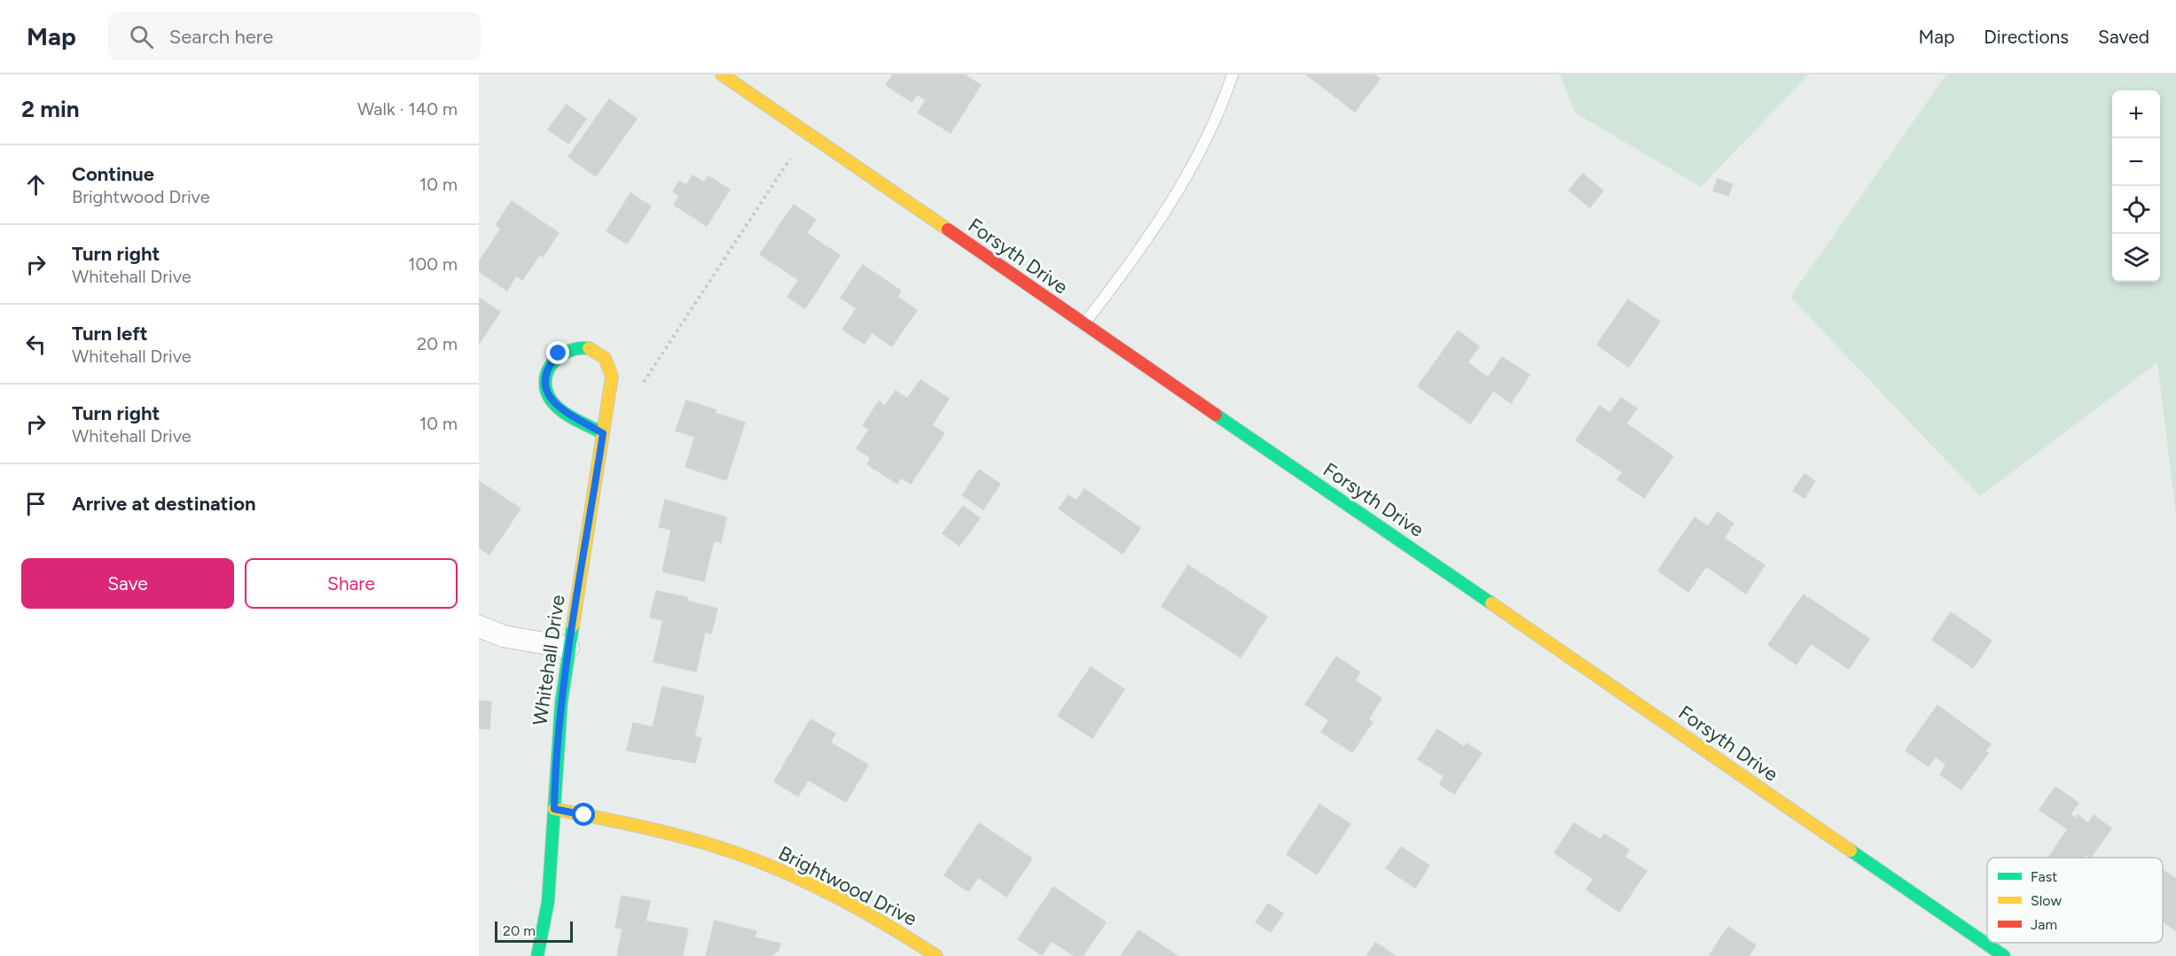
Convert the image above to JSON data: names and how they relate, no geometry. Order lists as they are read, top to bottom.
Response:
{
  "streets": {
    "street": ["Forsyth Drive", "Whitehall Drive", "Brightwood Drive"]
  },
  "crossings": [
    ["Whitehall Drive", "Brightwood Drive"]
  ],
  "legend": ["Fast", "Slow", "Jam"],
  "scale_bar": "20 m",
  "page": {
    "header": "Map",
    "search": "Search here",
    "nav": ["Map", "Directions", "Saved"],
    "heading": ["2 min", "Walk · 140 m"],
    "map_buttons": ["+", "−"],
    "list": [
      ["Continue", "Brightwood Drive", "10 m"],
      ["Turn right", "Whitehall Drive", "100 m"],
      ["Turn left", "Whitehall Drive", "20 m"],
      ["Turn right", "Whitehall Drive", "10 m"],
      "Arrive at destination"
    ],
    "buttons": ["Save", "Share"],
    "scale": "20 m"
  }
}
